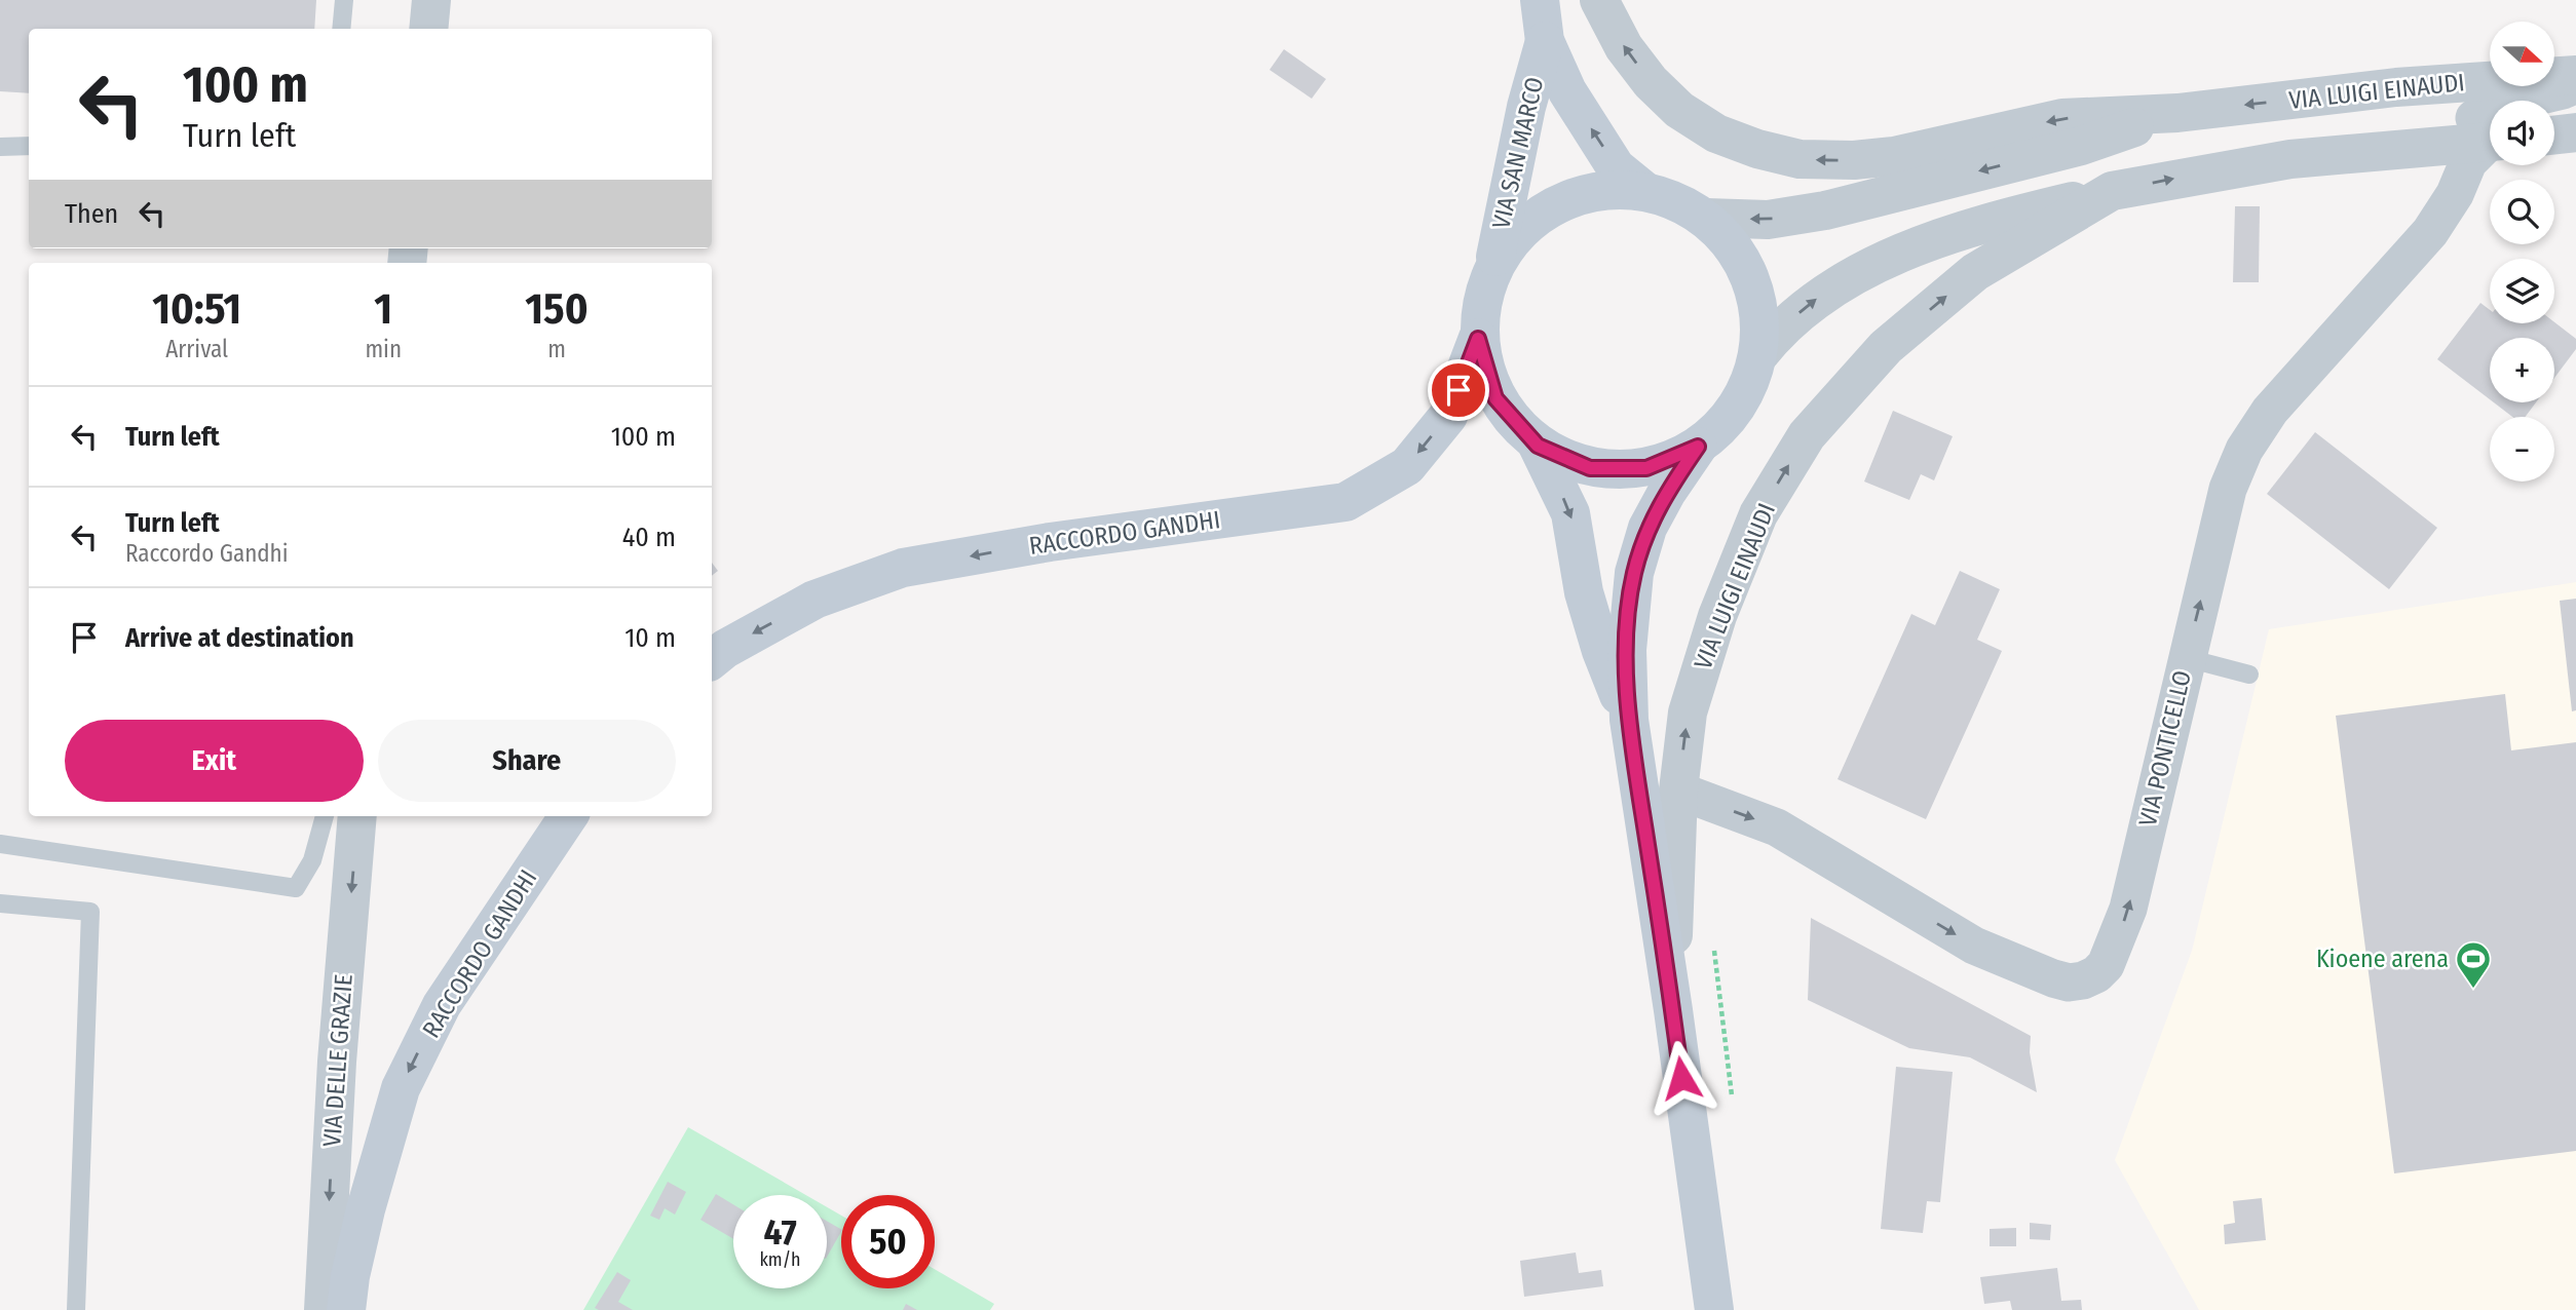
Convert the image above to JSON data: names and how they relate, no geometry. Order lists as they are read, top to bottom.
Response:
{
  "streets": {
    "main road": ["VIA SAN MARCO", "RACCORDO GANDHI"],
    "street": ["VIA LUIGI EINAUDI", "VIA PONTICELLO", "VIA DELLE GRAZIE"]
  },
  "crossings": [
    ["VIA LUIGI EINAUDI", "VIA PONTICELLO"]
  ],
  "one_way": ["VIA SAN MARCO", "RACCORDO GANDHI", "VIA DELLE GRAZIE"],
  "places": {
    "sports": ["Kioene arena"]
  },
  "north": "right",
  "page": {
    "map_buttons": ["+", "−"],
    "turn": ["100 m", "Turn left"],
    "then": "Then",
    "eta": [
      "10:51",
      "Arrival",
      "1",
      "min",
      "150",
      "m"
    ],
    "list": [
      {
        "name": "Turn left",
        "value": "100 m"
      },
      {
        "name": "Turn left",
        "note": "Raccordo Gandhi",
        "value": "40 m"
      },
      {
        "name": "Arrive at destination",
        "value": "10 m"
      }
    ],
    "buttons": ["Exit", "Share"],
    "speed": "47 km/h",
    "limit": "50"
  }
}
